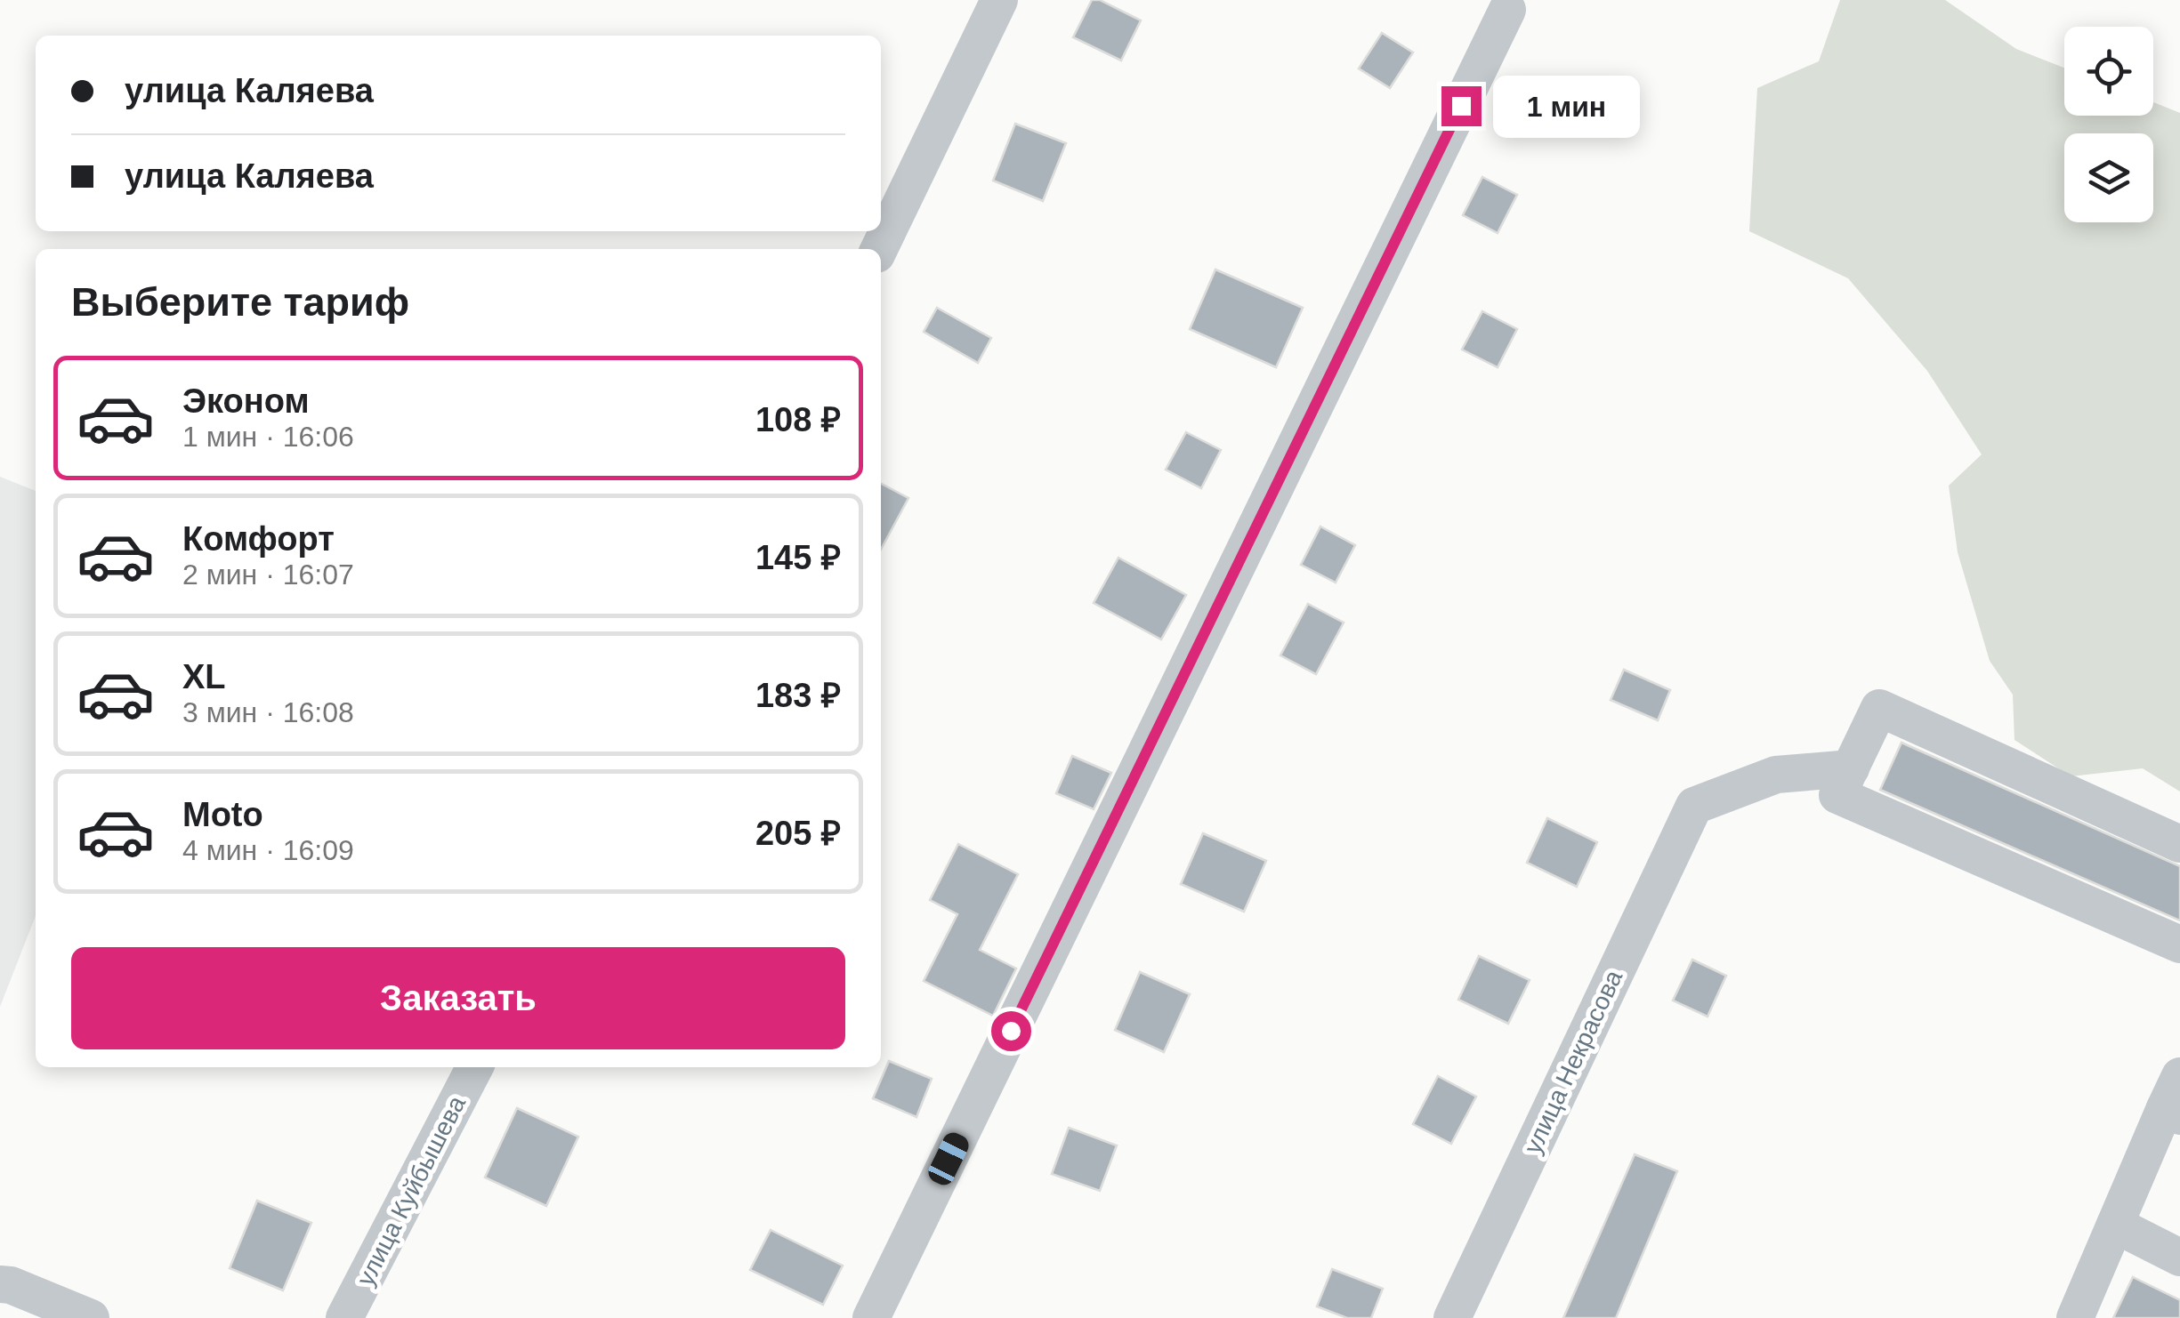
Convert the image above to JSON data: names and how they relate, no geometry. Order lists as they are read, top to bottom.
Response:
{
  "streets": {
    "street": ["улица Некрасова", "улица Куйбышева"]
  },
  "page": {
    "banner": ["улица Каляева", "улица Каляева"],
    "bubble": "1 мин",
    "heading": "Выберите тариф",
    "list": [
      {
        "name": "Эконом",
        "note": "1 мин · 16:06",
        "value": "108 ₽"
      },
      {
        "name": "Комфорт",
        "note": "2 мин · 16:07",
        "value": "145 ₽"
      },
      {
        "name": "XL",
        "note": "3 мин · 16:08",
        "value": "183 ₽"
      },
      {
        "name": "Moto",
        "note": "4 мин · 16:09",
        "value": "205 ₽"
      }
    ],
    "buttons": "Заказать"
  }
}
